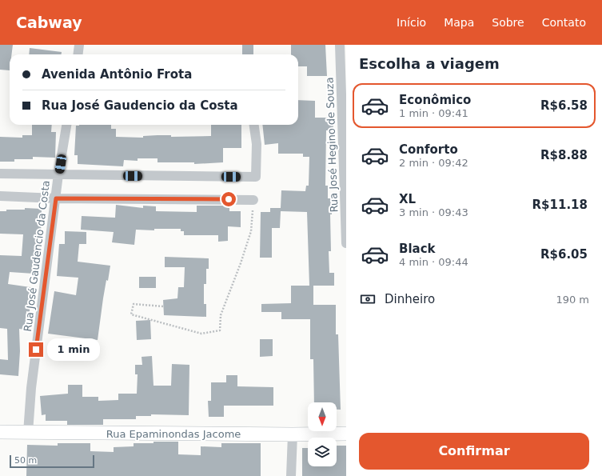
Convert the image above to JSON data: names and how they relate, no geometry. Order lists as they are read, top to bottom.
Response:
{
  "streets": {
    "main road": ["Rua Epaminondas Jacome"],
    "street": ["Rua José Hegino de Souza", "Rua José Gaudencio da Costa"]
  },
  "crossings": [
    ["Rua José Gaudencio da Costa", "Rua Epaminondas Jacome"]
  ],
  "scale_bar": "50 m",
  "north": "bottom",
  "page": {
    "header": "Cabway",
    "nav": [
      "Início",
      "Mapa",
      "Sobre",
      "Contato"
    ],
    "heading": "Escolha a viagem",
    "banner": ["Avenida Antônio Frota", "Rua José Gaudencio da Costa"],
    "list": [
      {
        "name": "Econômico",
        "note": "1 min · 09:41",
        "value": "R$6.58"
      },
      {
        "name": "Conforto",
        "note": "2 min · 09:42",
        "value": "R$8.88"
      },
      {
        "name": "XL",
        "note": "3 min · 09:43",
        "value": "R$11.18"
      },
      {
        "name": "Black",
        "note": "4 min · 09:44",
        "value": "R$6.05"
      }
    ],
    "pay": ["Dinheiro", "190 m"],
    "bubble": "1 min",
    "buttons": "Confirmar",
    "scale": "50 m"
  }
}
